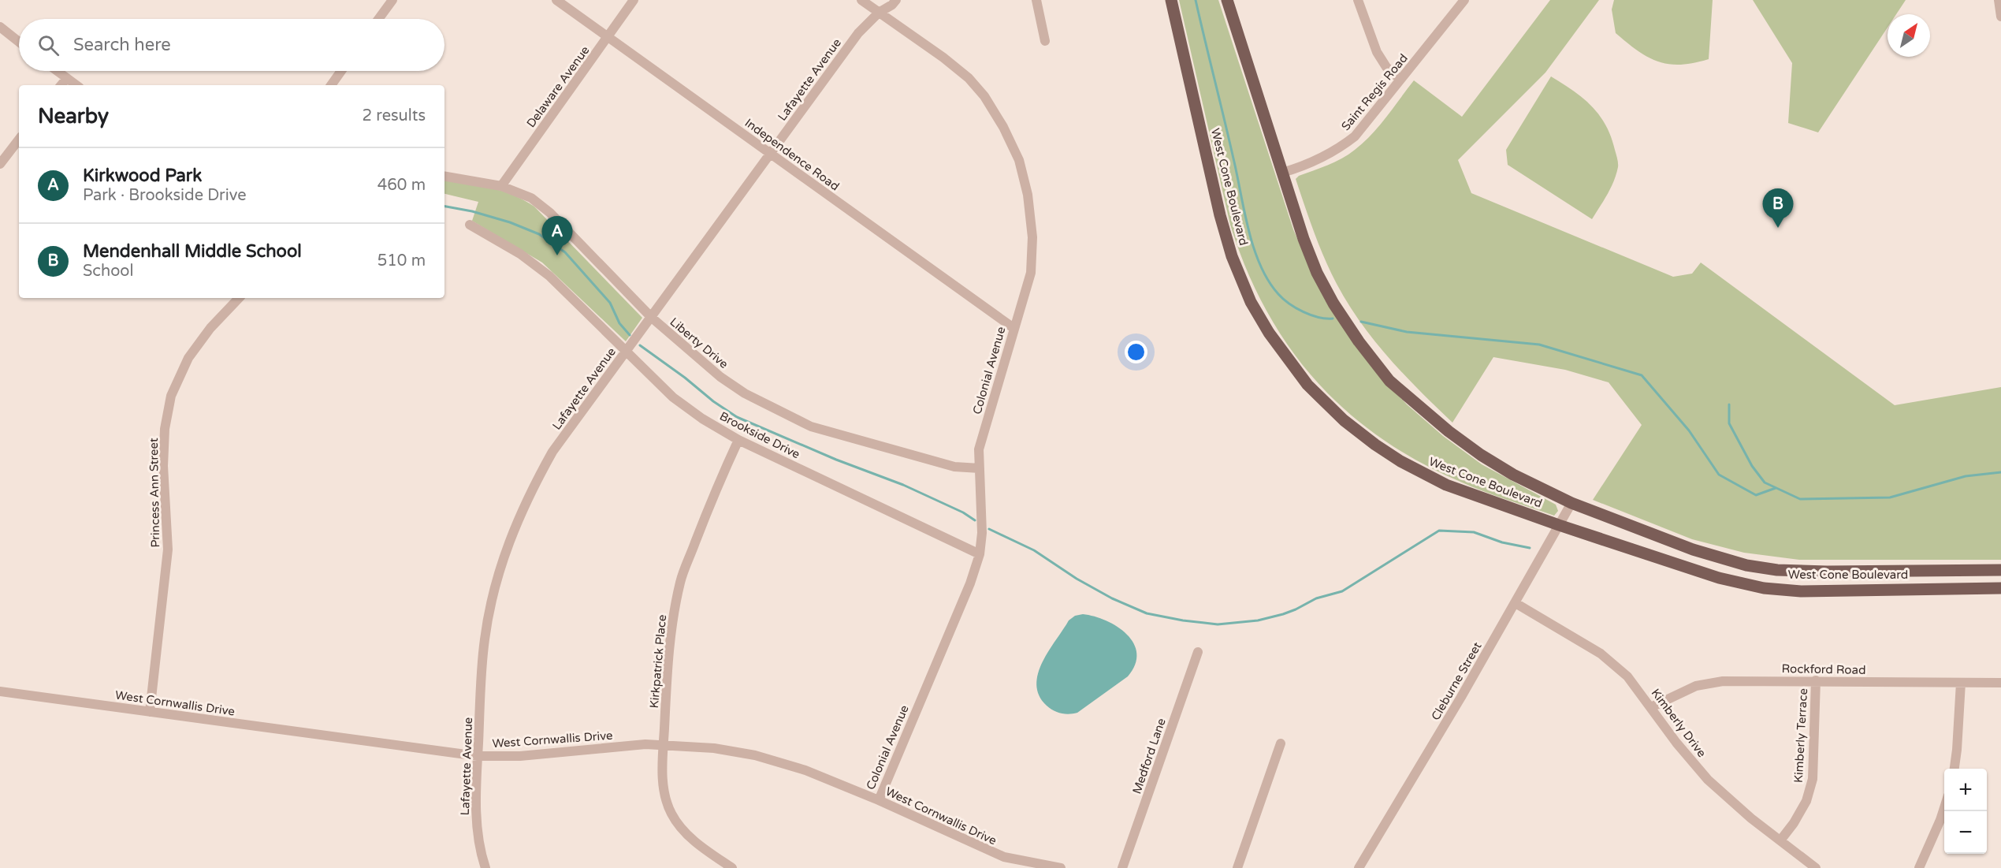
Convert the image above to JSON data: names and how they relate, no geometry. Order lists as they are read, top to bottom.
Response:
{
  "streets": {
    "main road": ["West Cone Boulevard"],
    "street": [
      "Lafayette Avenue",
      "Delaware Avenue",
      "Saint Regis Road",
      "Independence Road",
      "Liberty Drive",
      "Colonial Avenue",
      "Brookside Drive",
      "Princess Ann Street",
      "Kirkpatrick Place",
      "Rockford Road",
      "Cleburne Street",
      "West Cornwallis Drive",
      "Kimberly Drive",
      "Kimberly Terrace",
      "Medford Lane"
    ]
  },
  "crossings": [
    ["Lafayette Avenue", "Independence Road"],
    ["Lafayette Avenue", "Liberty Drive"],
    ["Lafayette Avenue", "Colonial Avenue"],
    ["Lafayette Avenue", "Brookside Drive"],
    ["Lafayette Avenue", "West Cornwallis Drive"],
    ["Delaware Avenue", "Independence Road"],
    ["Delaware Avenue", "Liberty Drive"],
    ["Saint Regis Road", "West Cone Boulevard"],
    ["Independence Road", "Colonial Avenue"],
    ["West Cone Boulevard", "Cleburne Street"],
    ["Liberty Drive", "Colonial Avenue"],
    ["Colonial Avenue", "Brookside Drive"],
    ["Colonial Avenue", "West Cornwallis Drive"],
    ["Brookside Drive", "Kirkpatrick Place"],
    ["Princess Ann Street", "West Cornwallis Drive"],
    ["Kirkpatrick Place", "West Cornwallis Drive"],
    ["Rockford Road", "Kimberly Drive"],
    ["Rockford Road", "Kimberly Terrace"],
    ["Cleburne Street", "Kimberly Drive"],
    ["Kimberly Drive", "Kimberly Terrace"]
  ],
  "north": "top right",
  "page": {
    "search": "Search here",
    "heading": ["Nearby", "2 results"],
    "list": [
      {
        "mark": "A",
        "name": "Kirkwood Park",
        "note": "Park · Brookside Drive",
        "value": "460 m"
      },
      {
        "mark": "B",
        "name": "Mendenhall Middle School",
        "note": "School",
        "value": "510 m"
      }
    ],
    "pins": ["B", "A"],
    "map_buttons": ["+", "−"]
  }
}
